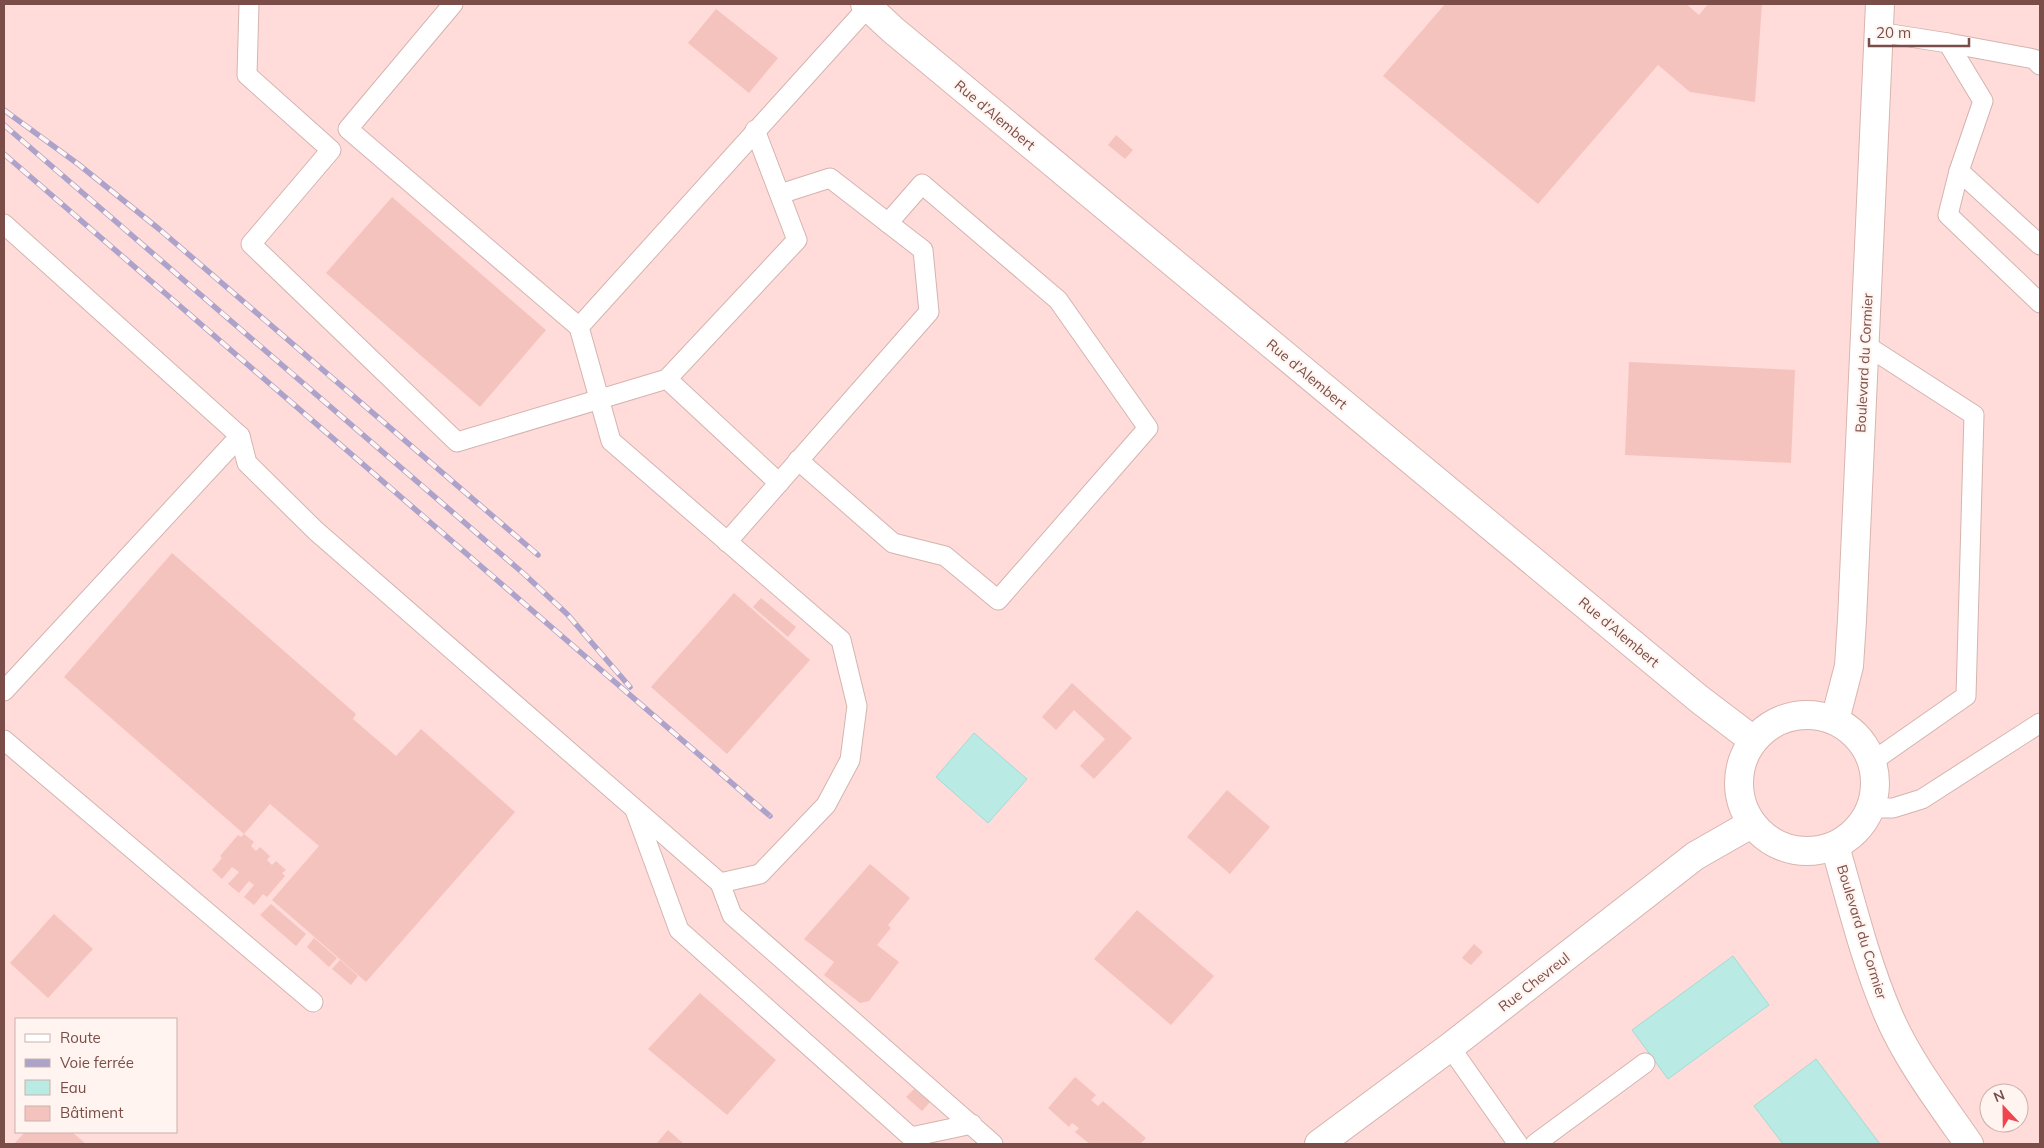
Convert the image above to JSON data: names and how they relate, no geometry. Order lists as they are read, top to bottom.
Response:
{
  "streets": {
    "street": ["Rue d’Alembert", "Boulevard du Cormier", "Rue Chevreul"]
  },
  "crossings": [
    ["Rue d’Alembert", "Boulevard du Cormier"],
    ["Rue d’Alembert", "Rue Chevreul"],
    ["Boulevard du Cormier", "Rue Chevreul"]
  ],
  "legend": [
    "Route",
    "Voie ferrée",
    "Eau",
    "Bâtiment"
  ],
  "scale_bar": "20 m",
  "north": "top"
}
